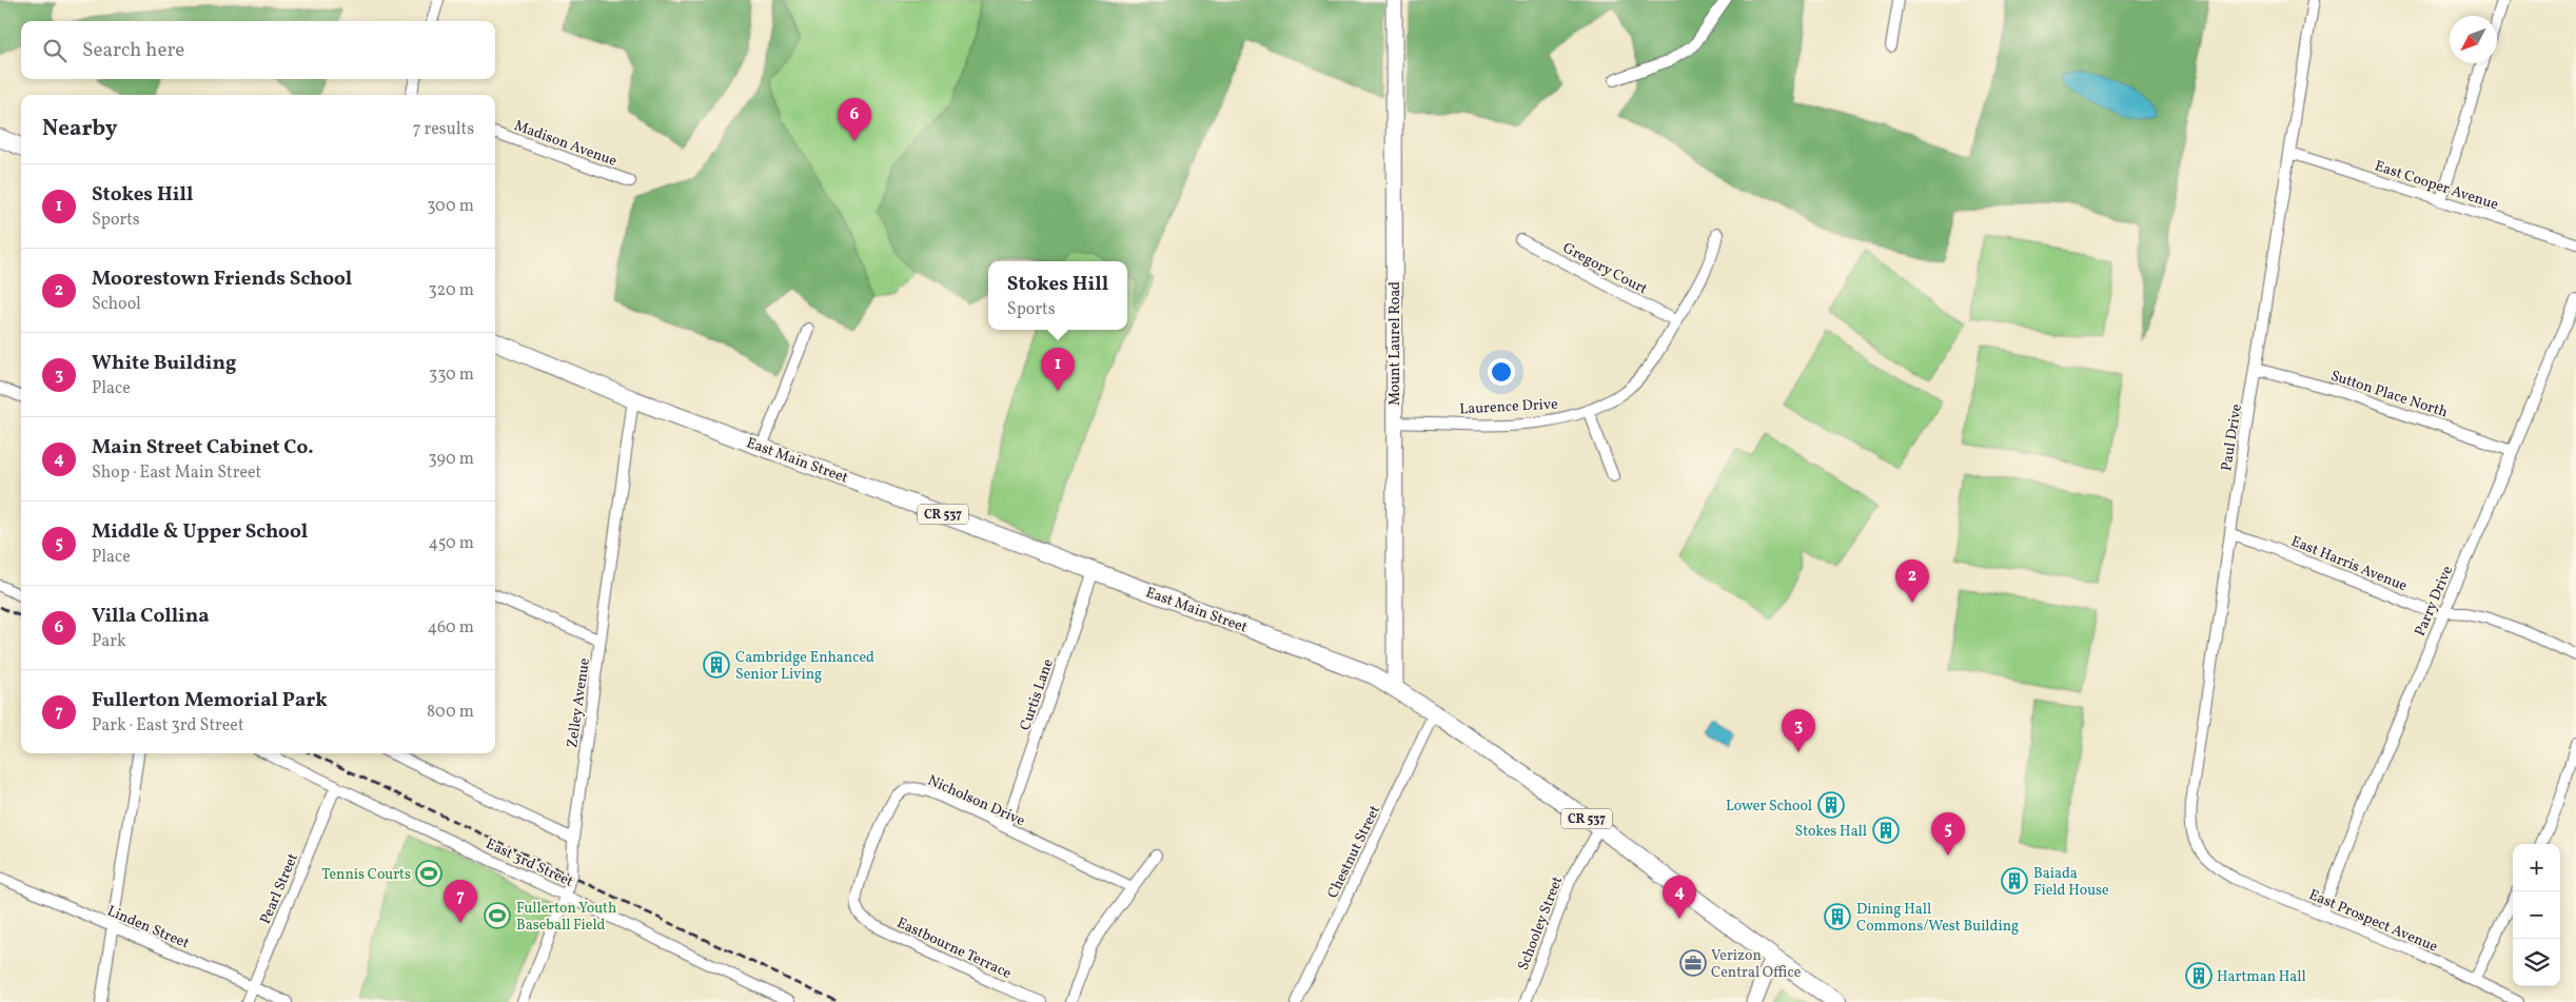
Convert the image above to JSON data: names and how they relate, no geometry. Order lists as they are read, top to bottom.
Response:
{
  "streets": {
    "main road": ["Mount Laurel Road", "East Main Street", "CR 537"],
    "street": [
      "Madison Avenue",
      "East Cooper Avenue",
      "Gregory Court",
      "Sutton Place North",
      "Laurence Drive",
      "Paul Drive",
      "East Harris Avenue",
      "Parry Drive",
      "Curtis Lane",
      "Zelley Avenue",
      "Nicholson Drive",
      "Chestnut Street",
      "East 3rd Street",
      "Pearl Street",
      "East Prospect Avenue",
      "Schooley Street",
      "Linden Street",
      "Eastbourne Terrace"
    ]
  },
  "crossings": [
    ["East Cooper Avenue", "Paul Drive"],
    ["Gregory Court", "Laurence Drive"],
    ["Mount Laurel Road", "Laurence Drive"],
    ["Mount Laurel Road", "East Main Street"],
    ["Sutton Place North", "Paul Drive"],
    ["Sutton Place North", "Parry Drive"],
    ["Paul Drive", "East Harris Avenue"],
    ["Paul Drive", "East Prospect Avenue"],
    ["East Main Street", "Curtis Lane"],
    ["East Main Street", "Zelley Avenue"],
    ["East Main Street", "Chestnut Street"],
    ["East Main Street", "Schooley Street"],
    ["East Harris Avenue", "Parry Drive"],
    ["Parry Drive", "East Prospect Avenue"],
    ["Curtis Lane", "Nicholson Drive"],
    ["Zelley Avenue", "East 3rd Street"],
    ["Nicholson Drive", "Eastbourne Terrace"],
    ["East 3rd Street", "Pearl Street"],
    ["Pearl Street", "Linden Street"]
  ],
  "places": {
    "building": [
      "Cambridge Enhanced Senior Living",
      "Lower School",
      "Stokes Hall",
      "Baiada Field House",
      "Dining Hall Commons/West Building",
      "Hartman Hall"
    ],
    "sports": ["Tennis Courts", "Fullerton Youth Baseball Field"],
    "office": ["Verizon Central Office"]
  },
  "north": "bottom left",
  "page": {
    "search": "Search here",
    "heading": ["Nearby", "7 results"],
    "pins": [
      "6",
      "1",
      "2",
      "3",
      "5",
      "4",
      "7"
    ],
    "list": [
      {
        "mark": "1",
        "name": "Stokes Hill",
        "note": "Sports",
        "value": "300 m"
      },
      {
        "mark": "2",
        "name": "Moorestown Friends School",
        "note": "School",
        "value": "320 m"
      },
      {
        "mark": "3",
        "name": "White Building",
        "note": "Place",
        "value": "330 m"
      },
      {
        "mark": "4",
        "name": "Main Street Cabinet Co.",
        "note": "Shop · East Main Street",
        "value": "390 m"
      },
      {
        "mark": "5",
        "name": "Middle & Upper School",
        "note": "Place",
        "value": "450 m"
      },
      {
        "mark": "6",
        "name": "Villa Collina",
        "note": "Park",
        "value": "460 m"
      },
      {
        "mark": "7",
        "name": "Fullerton Memorial Park",
        "note": "Park · East 3rd Street",
        "value": "800 m"
      }
    ],
    "popup": ["Stokes Hill", "Sports"],
    "map_buttons": ["+", "−"]
  }
}
